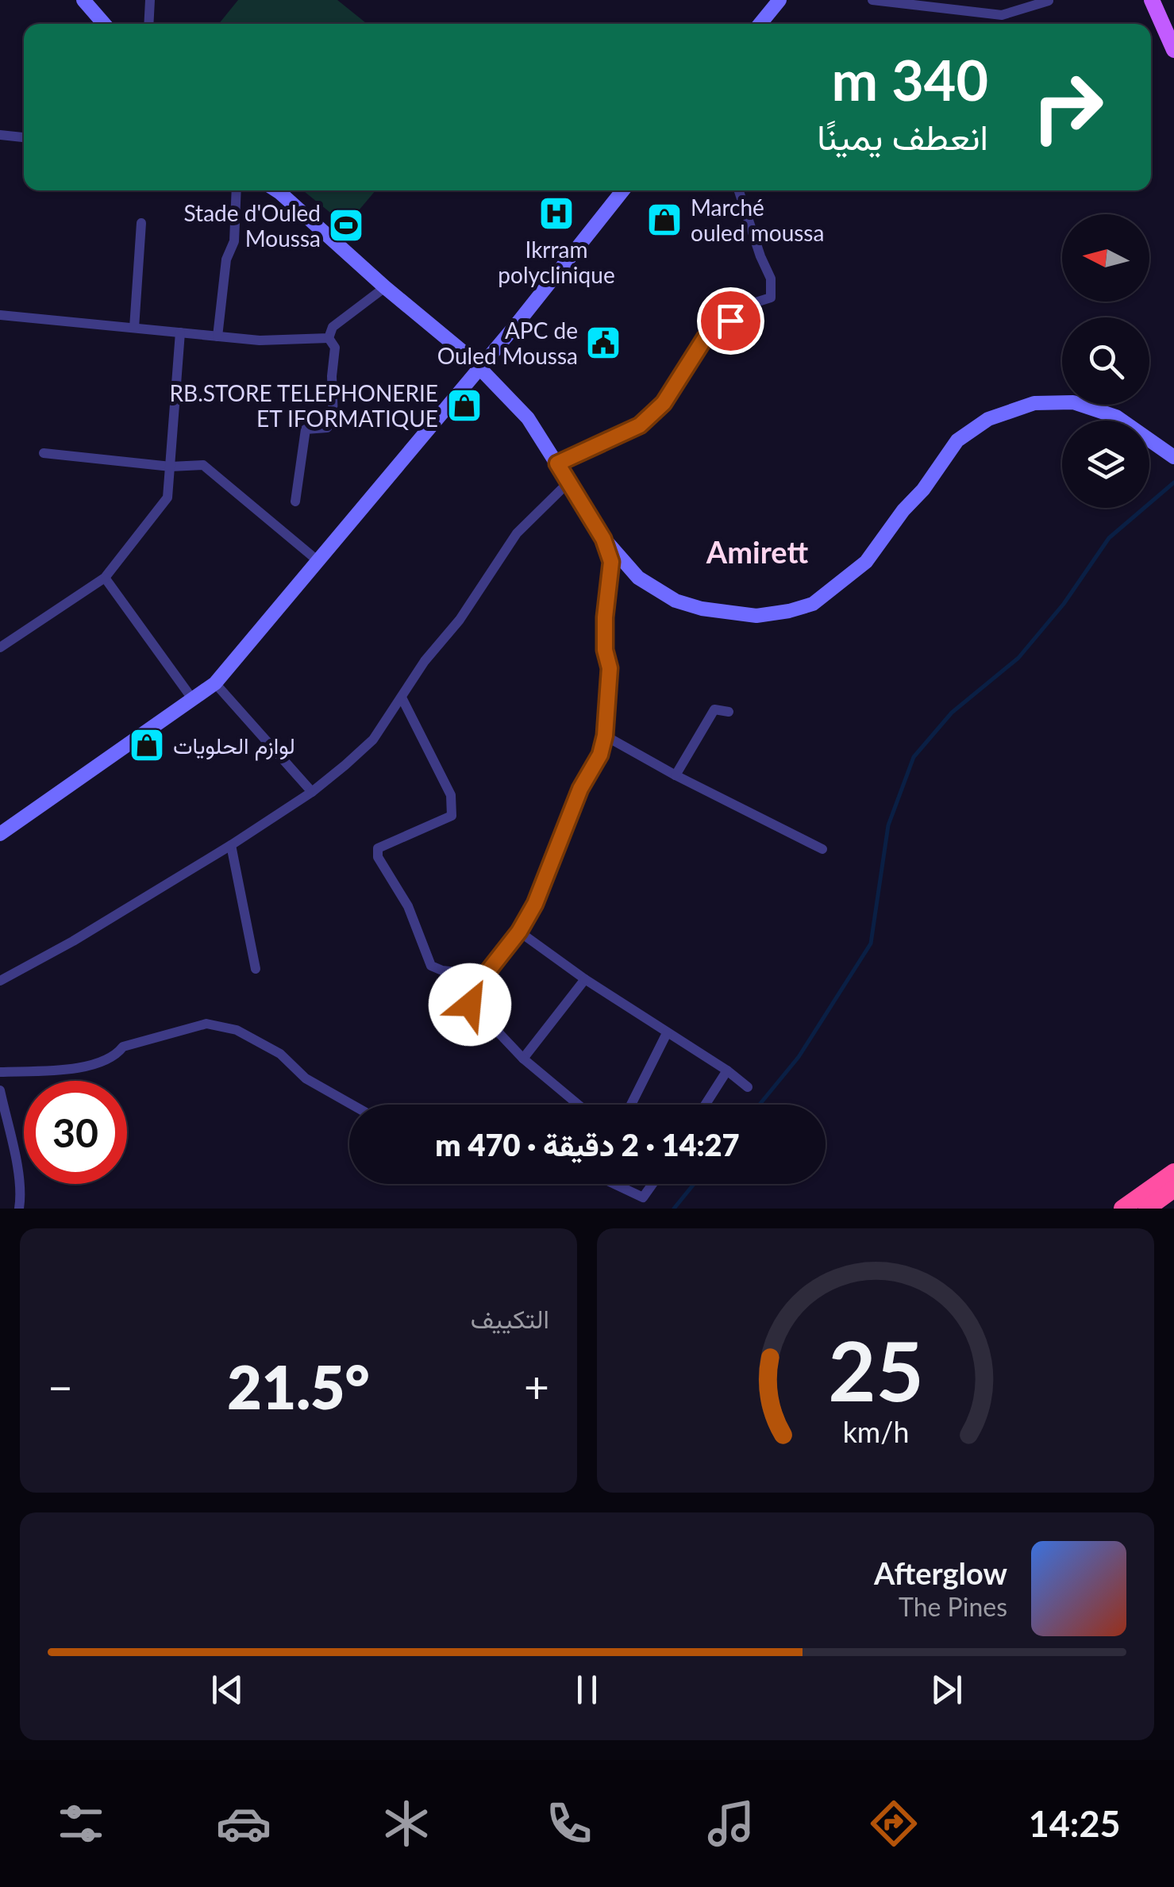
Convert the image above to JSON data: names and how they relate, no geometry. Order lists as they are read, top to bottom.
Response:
{
  "districts": ["Amirett"],
  "places": {
    "hospital": ["Ikrram polyclinique"],
    "shop": ["Marché ouled moussa", "RB.STORE TELEPHONERIE ET IFORMATIQUE", "لوازم الحلويات"],
    "sports": ["Stade d'Ouled Moussa"],
    "public building": ["APC de Ouled Moussa"]
  },
  "north": "left",
  "page": {
    "turn": ["340 m", "انعطف يمينًا"],
    "limit": "30",
    "trip": "14:27 · 2 دقيقة · 470 m",
    "tile": "التكييف",
    "heat": ["−", "21.5°", "+"],
    "song": ["Afterglow", "The Pines"],
    "tabs": "14:25",
    "gauge": ["25", "km/h"]
  }
}
